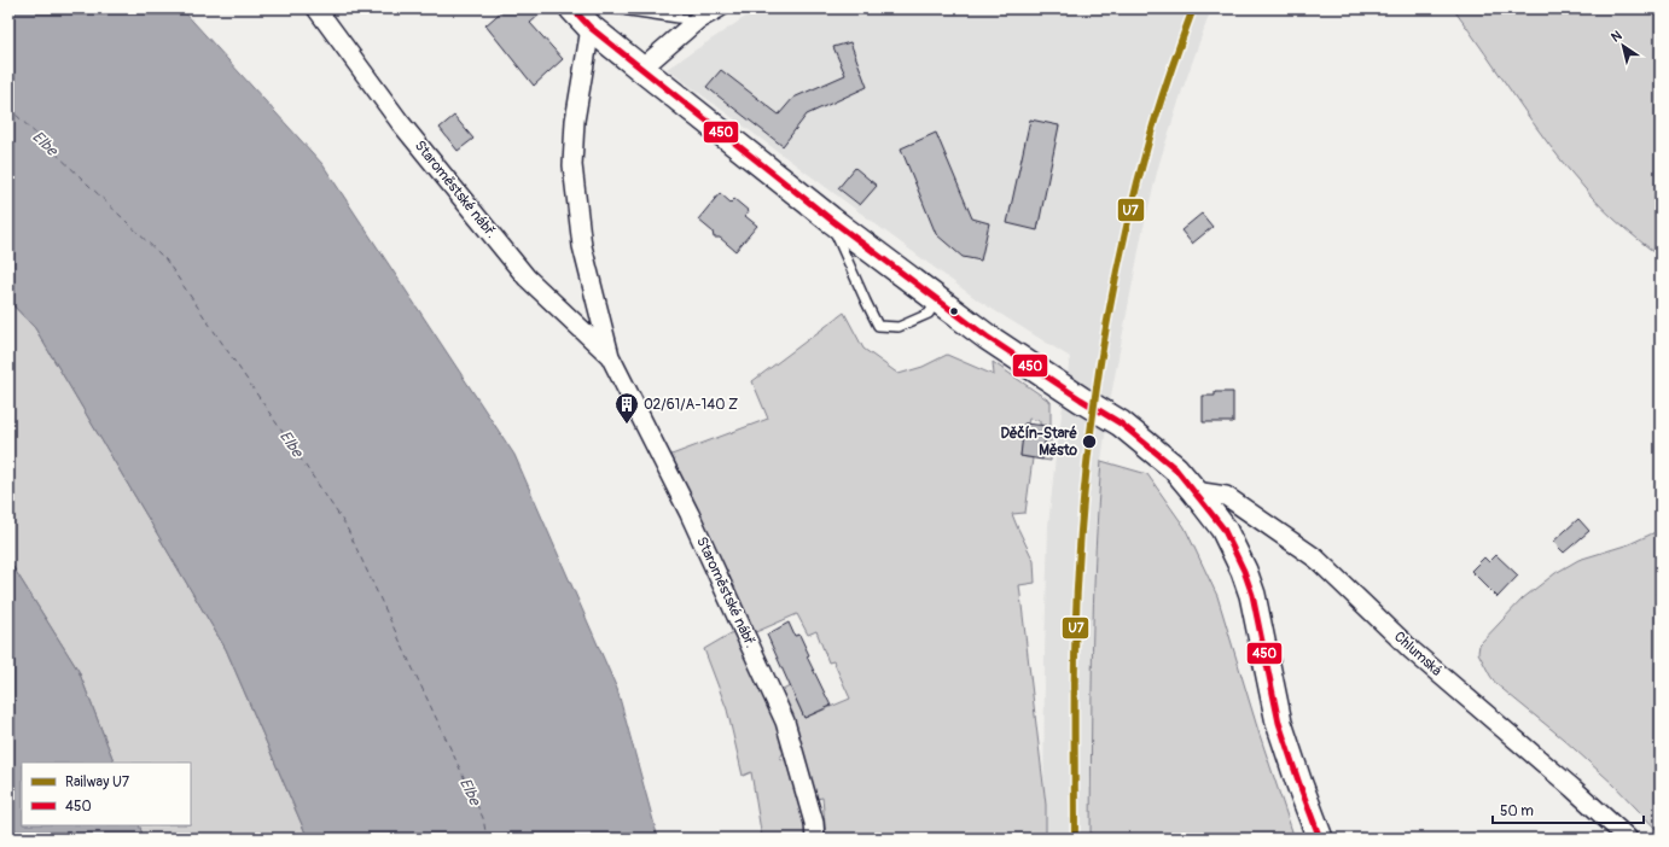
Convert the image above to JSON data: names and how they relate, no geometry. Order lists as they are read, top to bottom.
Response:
{
  "streets": {
    "street": ["Staroměstské nábř.", "Chlumská"]
  },
  "water": ["Elbe"],
  "places": {
    "building": ["O2/61/A-140 Z"],
    "other": ["Děčín-Staré Město"]
  },
  "lines": ["rail line U7", "transit line 450"],
  "legend": ["Railway U7", "450"],
  "scale_bar": "50 m",
  "north": "top left"
}
